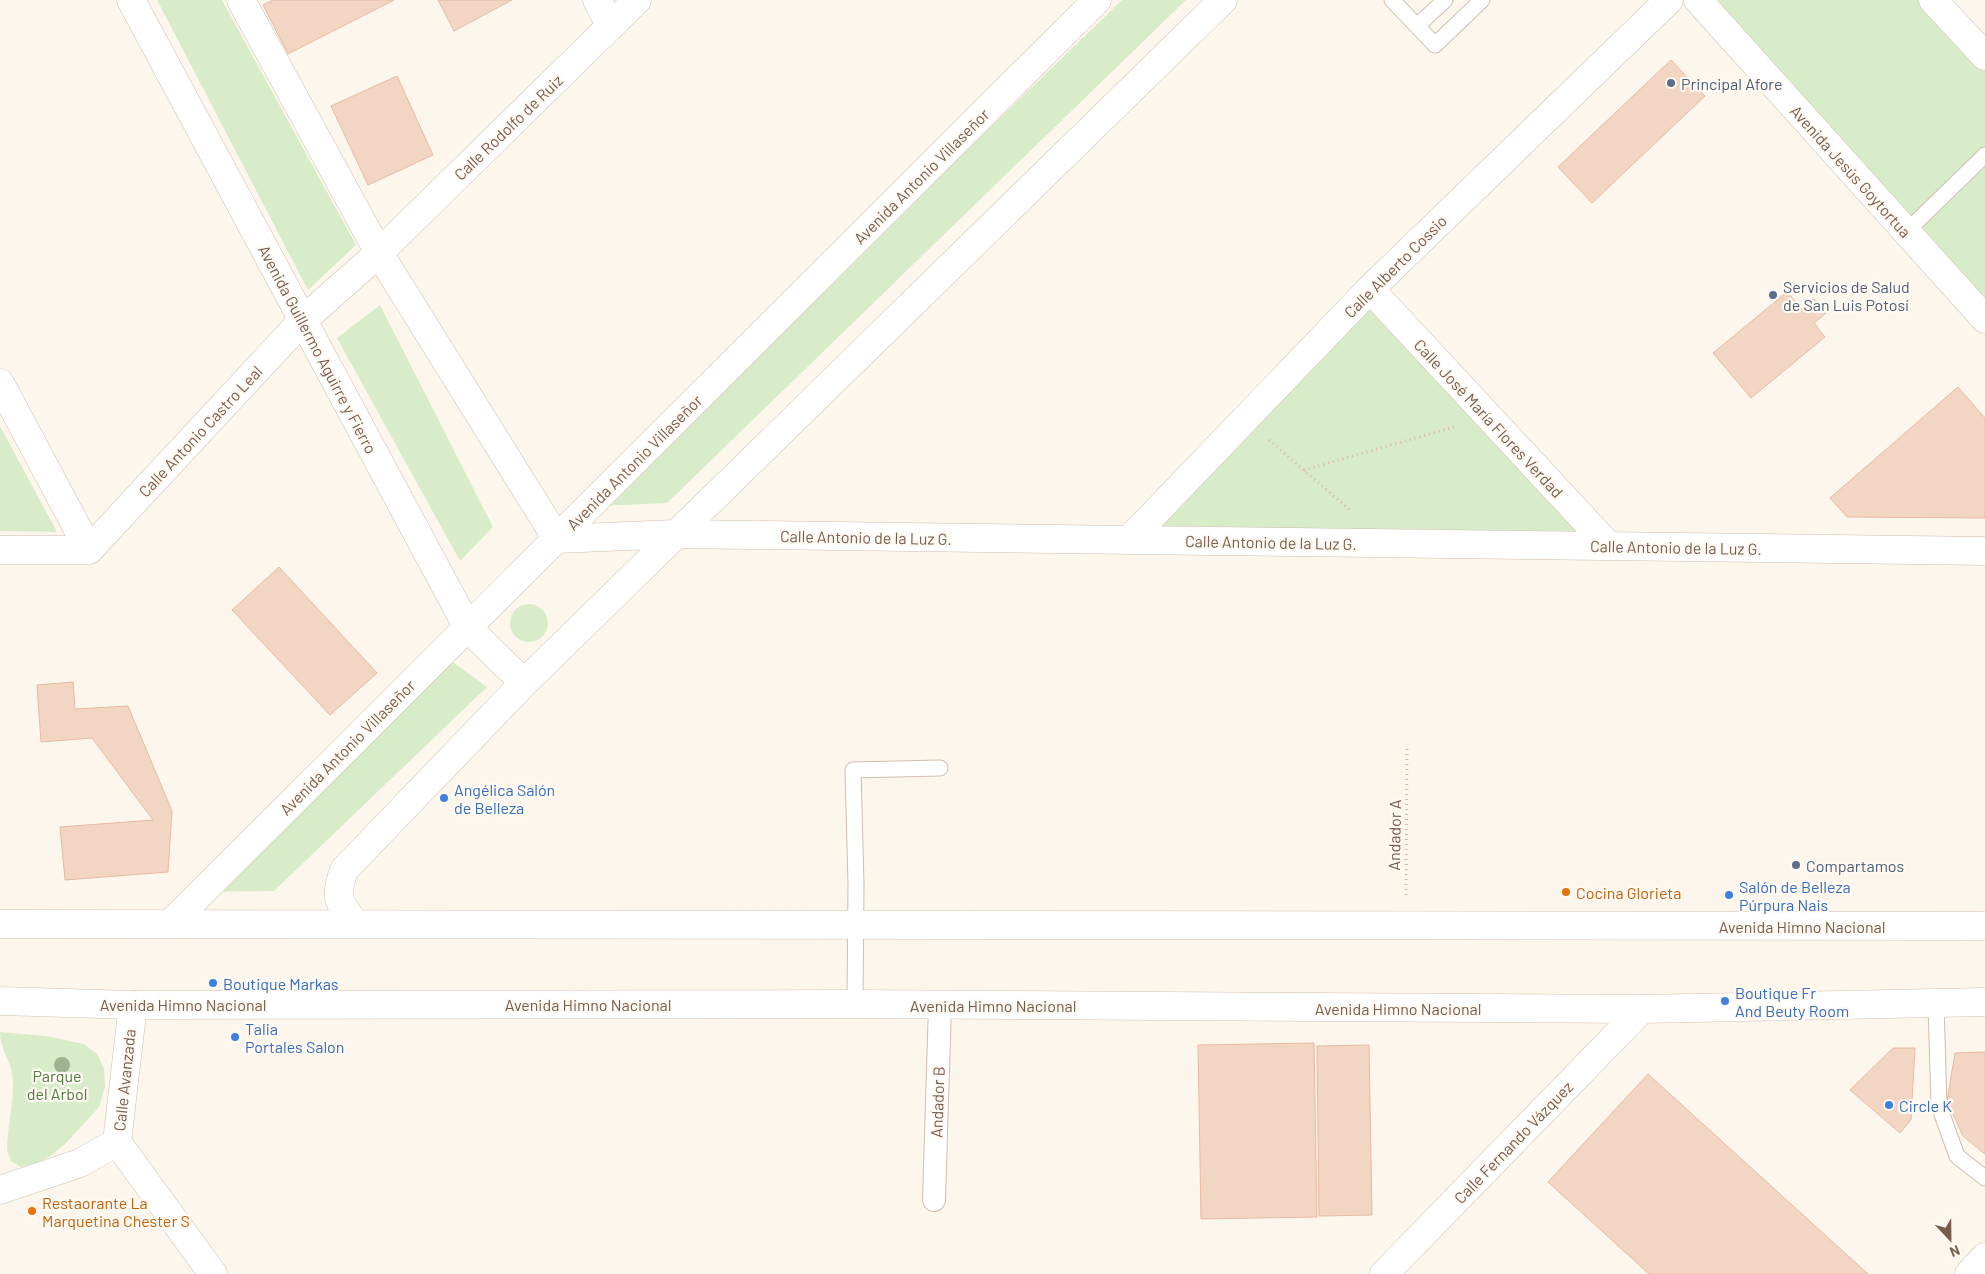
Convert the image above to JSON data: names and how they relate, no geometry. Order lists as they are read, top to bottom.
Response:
{
  "streets": {
    "street": [
      "Calle Rodolfo de Ruiz",
      "Avenida Jesús Goytortua",
      "Avenida Antonio Villaseñor",
      "Calle Alberto Cossio",
      "Avenida Guillermo Aguirre y Fierro",
      "Calle José María Flores Verdad",
      "Calle Antonio Castro Leal",
      "Calle Antonio de la Luz G.",
      "Avenida Himno Nacional",
      "Calle Avanzada",
      "Andador B",
      "Calle Fernando Vázquez"
    ],
    "path": ["Andador A"]
  },
  "crossings": [
    ["Calle Rodolfo de Ruiz", "Calle Antonio Castro Leal"],
    ["Avenida Antonio Villaseñor", "Avenida Guillermo Aguirre y Fierro"],
    ["Avenida Antonio Villaseñor", "Calle Antonio de la Luz G."],
    ["Avenida Antonio Villaseñor", "Avenida Himno Nacional"],
    ["Calle Alberto Cossio", "Calle José María Flores Verdad"],
    ["Calle Alberto Cossio", "Calle Antonio de la Luz G."],
    ["Avenida Guillermo Aguirre y Fierro", "Calle Antonio Castro Leal"],
    ["Calle José María Flores Verdad", "Calle Antonio de la Luz G."],
    ["Andador A", "Avenida Himno Nacional"],
    ["Avenida Himno Nacional", "Calle Avanzada"],
    ["Avenida Himno Nacional", "Andador B"],
    ["Avenida Himno Nacional", "Calle Fernando Vázquez"]
  ],
  "parks": ["Parque del Arbol"],
  "places": [
    "Principal Afore",
    "Servicios de Salud de San Luis Potosí",
    "Angélica Salón de Belleza",
    "Compartamos",
    "Cocina Glorieta",
    "Salón de Belleza Púrpura Nais",
    "Boutique Markas",
    "Boutique Fr And Beuty Room",
    "Talia Portales Salon",
    "Circle K",
    "Restaorante La Marquetina Chester S"
  ],
  "north": "bottom"
}
